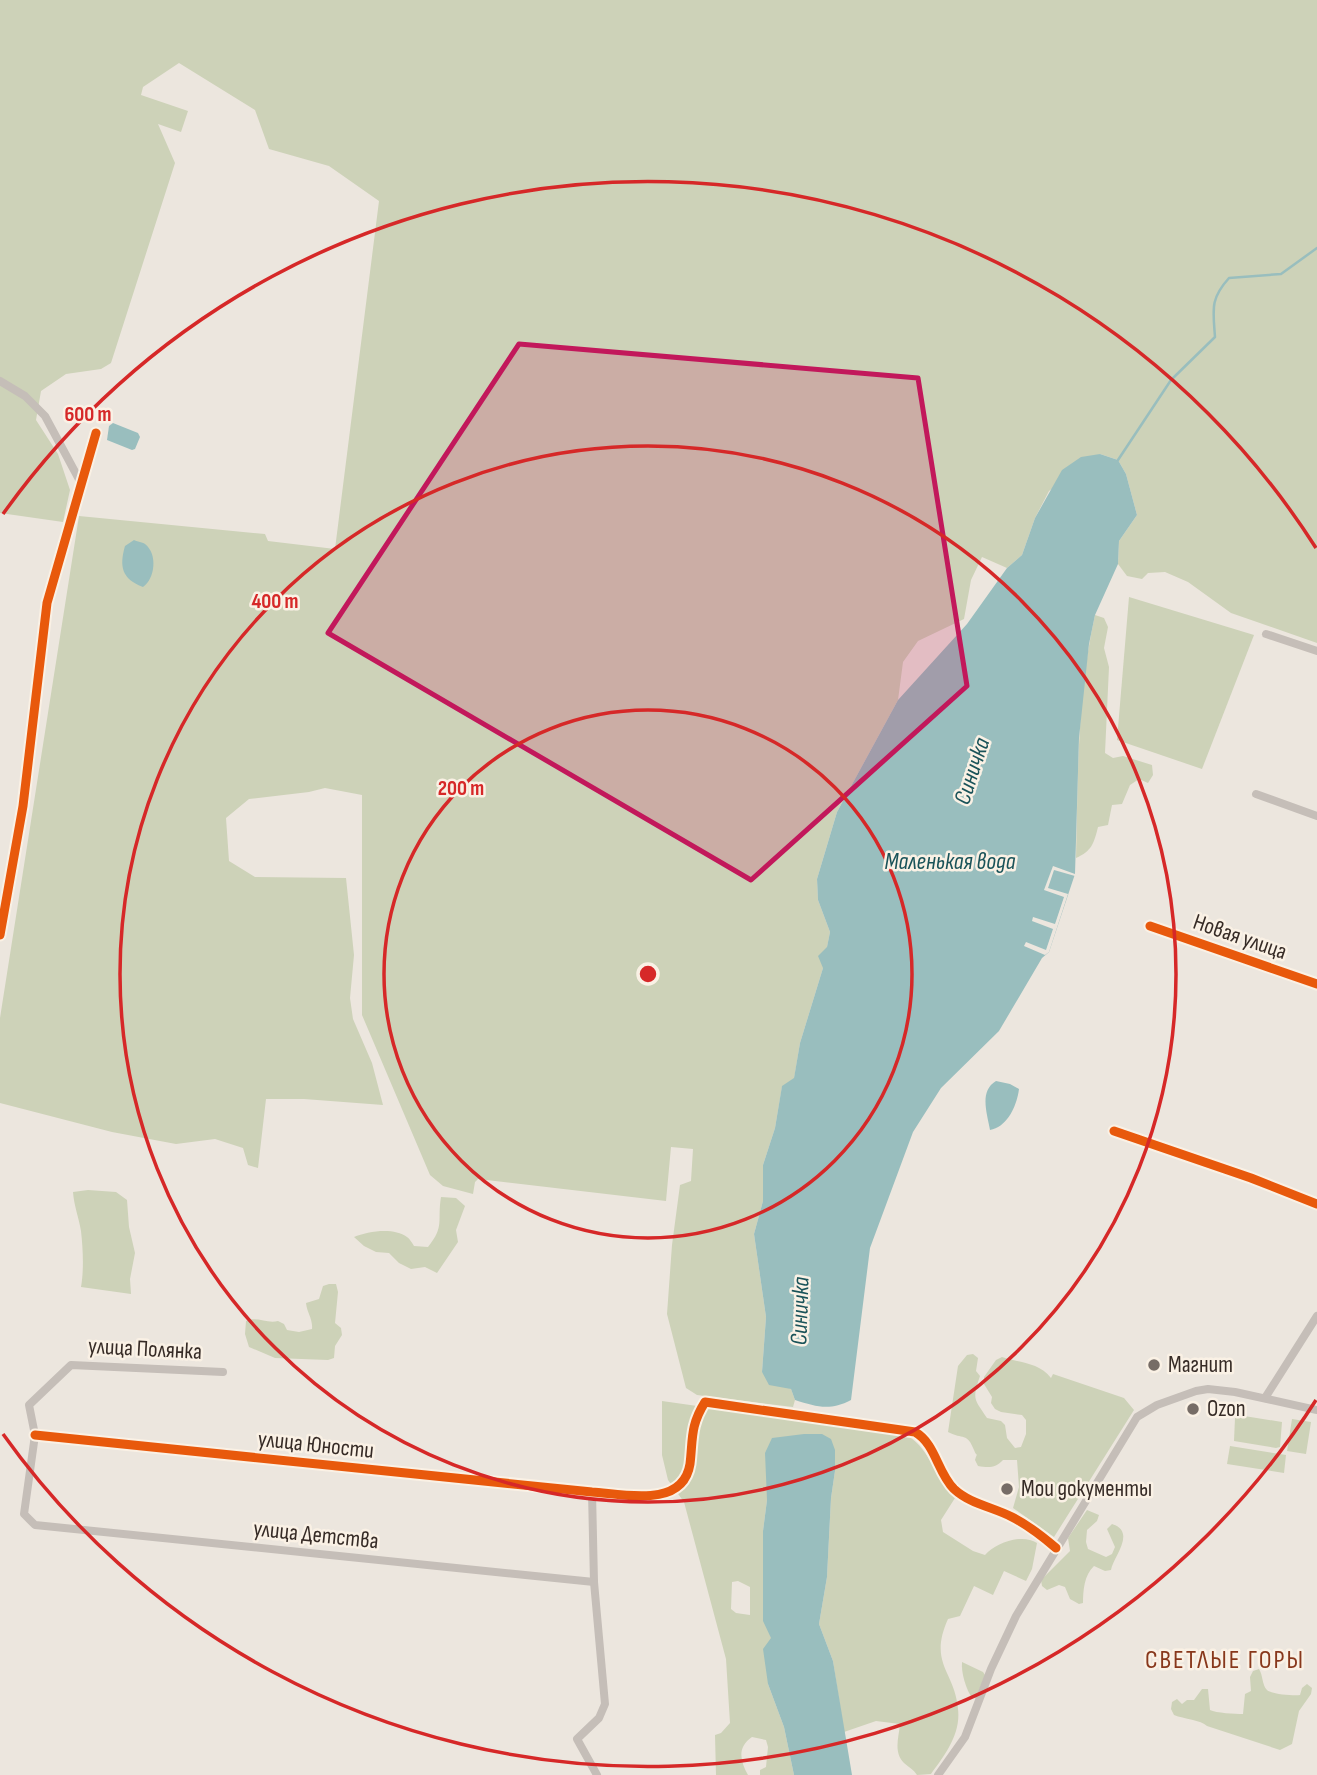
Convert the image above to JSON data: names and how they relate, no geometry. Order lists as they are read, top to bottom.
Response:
{
  "streets": {
    "street": [
      "Новая улица",
      "улица Полянка",
      "улица Юности",
      "улица Детства"
    ]
  },
  "crossings": [
    ["улица Полянка", "улица Юности"],
    ["улица Полянка", "улица Детства"],
    ["улица Юности", "улица Детства"]
  ],
  "districts": ["СВЕТЛЫЕ ГОРЫ"],
  "water": ["Синичка", "Маленькая вода"],
  "places": ["Магнит", "Ozon", "Мои документы"],
  "rings": ["600 m", "400 m", "200 m"]
}
